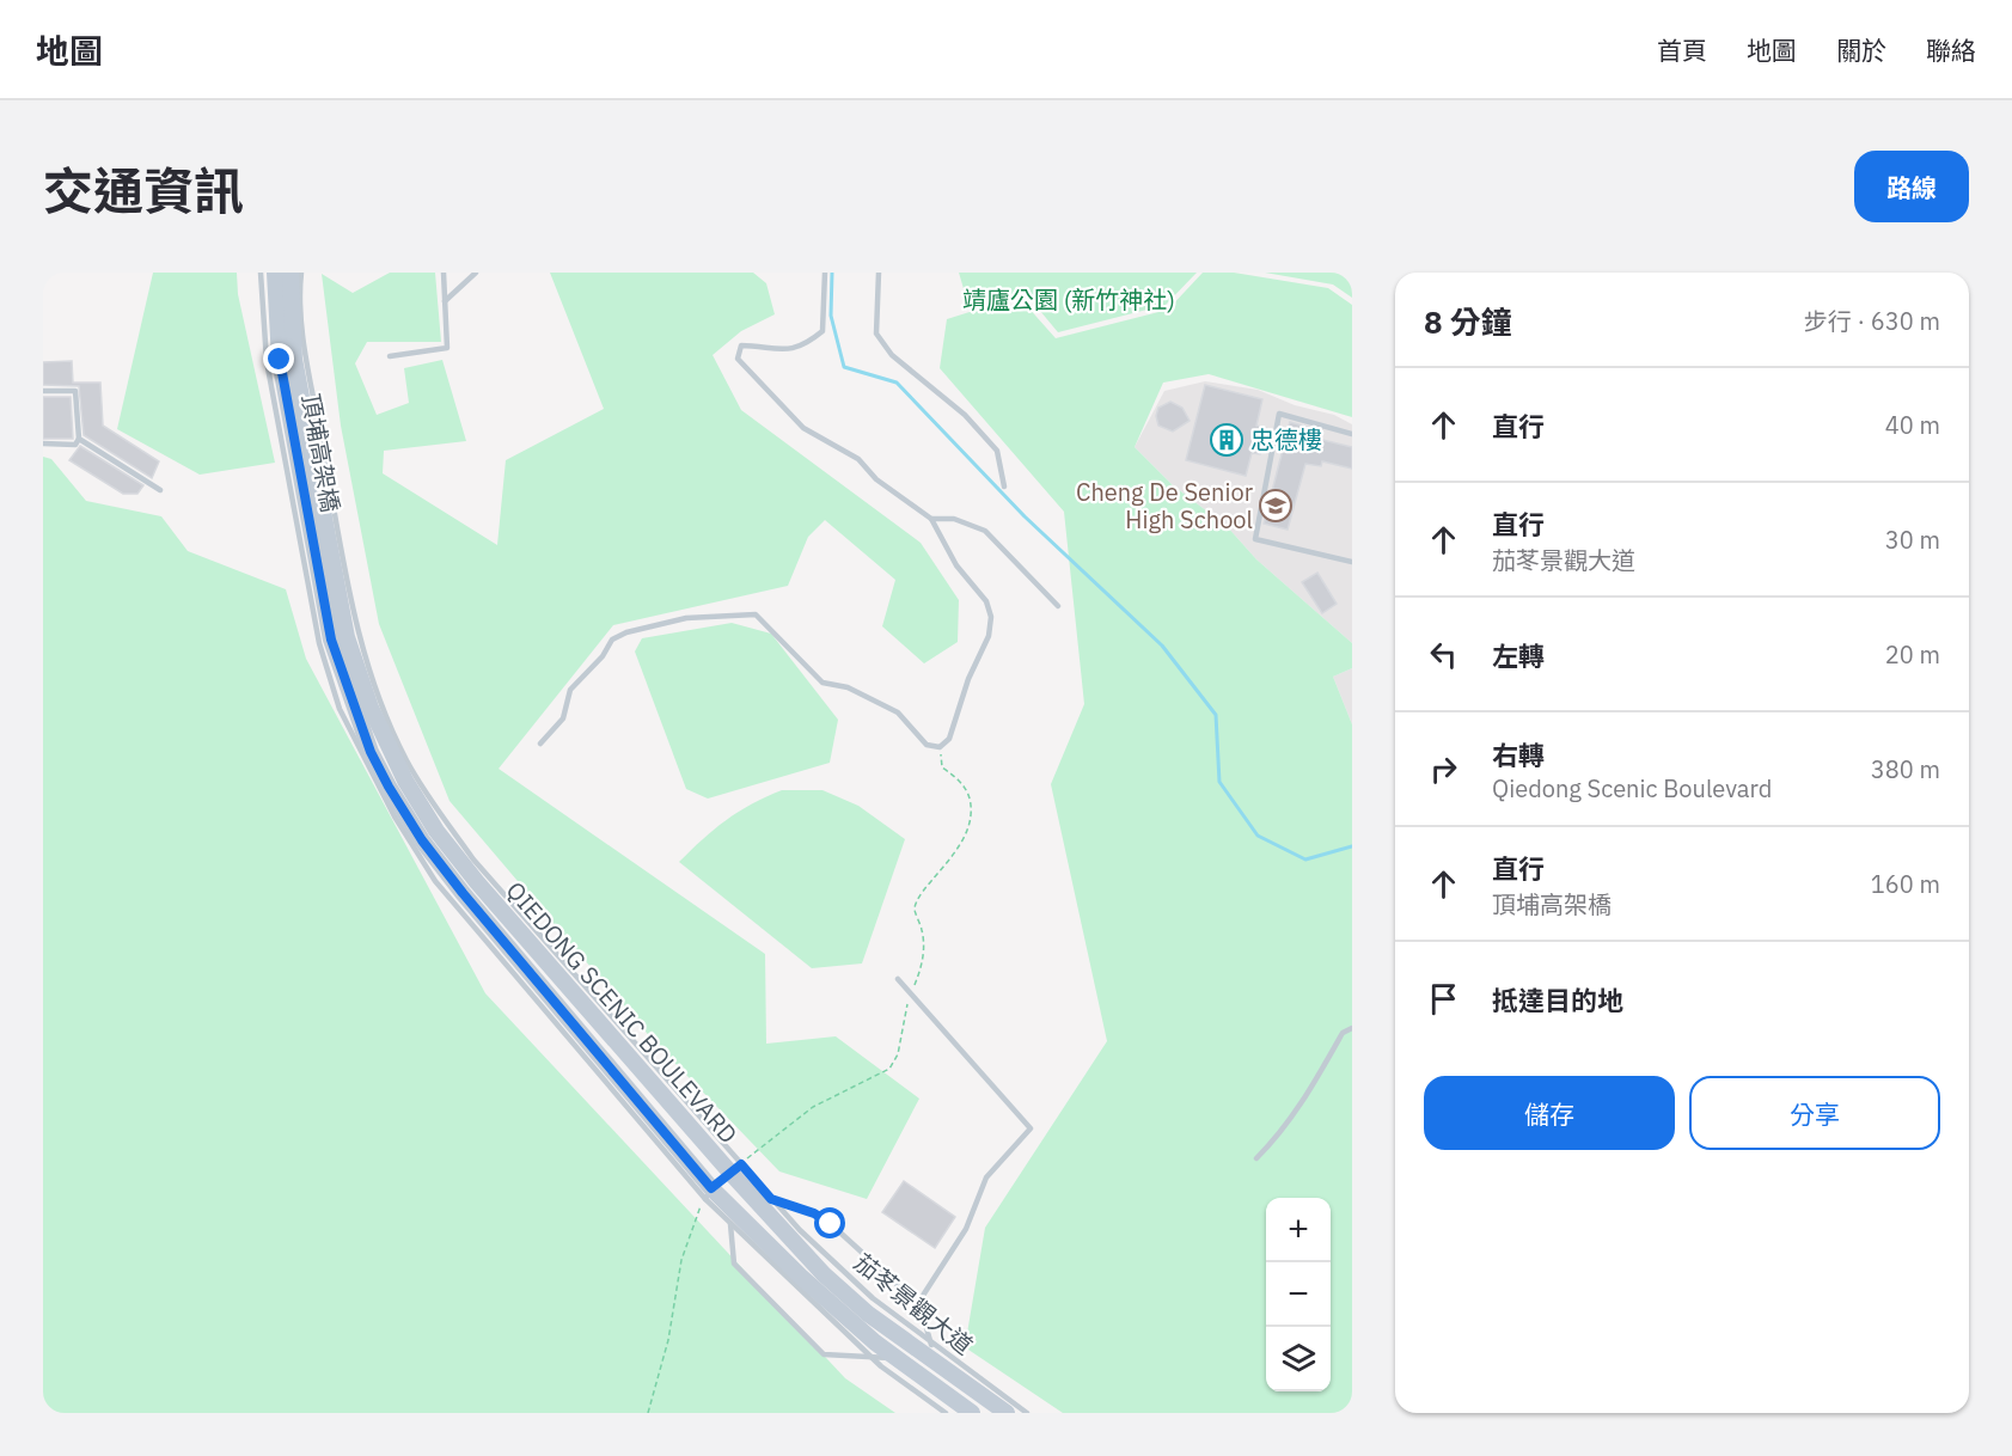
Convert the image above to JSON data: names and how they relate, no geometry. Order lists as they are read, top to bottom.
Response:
{
  "streets": {
    "street": ["頂埔高架橋", "QIEDONG SCENIC BOULEVARD"],
    "lane": ["茄苳景觀大道"]
  },
  "crossings": [
    ["頂埔高架橋", "QIEDONG SCENIC BOULEVARD"],
    ["QIEDONG SCENIC BOULEVARD", "茄苳景觀大道"]
  ],
  "parks": ["靖廬公園 (新竹神社)"],
  "places": {
    "building": ["忠德樓"],
    "school or university": ["Cheng De Senior High School"]
  },
  "page": {
    "header": "地圖",
    "nav": [
      "首頁",
      "地圖",
      "關於",
      "聯絡"
    ],
    "title": "交通資訊",
    "buttons": [
      "路線",
      ["儲存", "分享"]
    ],
    "heading": ["8 分鐘", "步行 · 630 m"],
    "list": [
      ["直行", "40 m"],
      ["直行", "茄苳景觀大道", "30 m"],
      ["左轉", "20 m"],
      ["右轉", "Qiedong Scenic Boulevard", "380 m"],
      ["直行", "頂埔高架橋", "160 m"],
      "抵達目的地"
    ],
    "map_buttons": ["+", "−"]
  }
}
